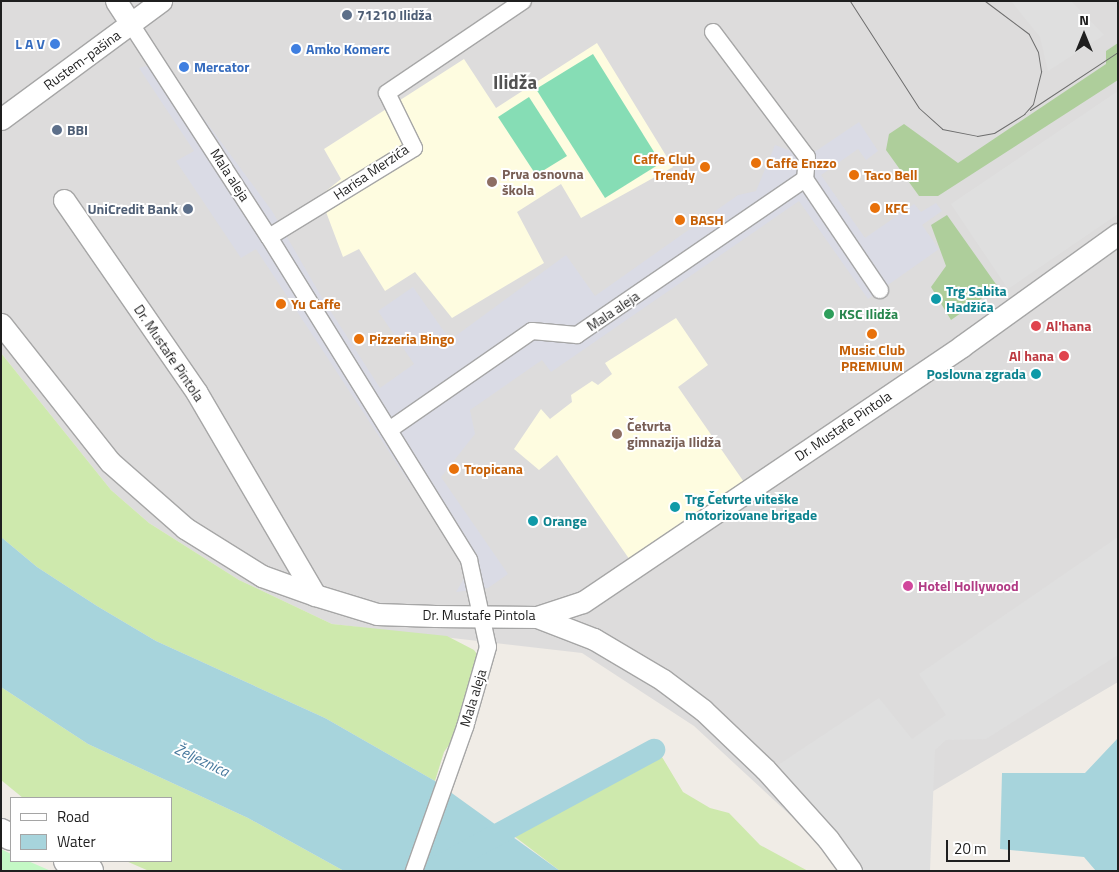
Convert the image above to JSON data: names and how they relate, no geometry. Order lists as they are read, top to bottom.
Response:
{
  "streets": {
    "street": [
      "Rustem-pašina",
      "Harisa Merzića",
      "Mala aleja",
      "Dr. Mustafe Pintola"
    ]
  },
  "crossings": [
    ["Rustem-pašina", "Mala aleja"],
    ["Harisa Merzića", "Mala aleja"],
    ["Mala aleja", "Dr. Mustafe Pintola"]
  ],
  "districts": ["Ilidža"],
  "water": ["Željeznica"],
  "places": [
    "71210 Ilidža",
    "L A V",
    "Amko Komerc",
    "Mercator",
    "BBI",
    "Caffe Enzzo",
    "Caffe Club Trendy",
    "Taco Bell",
    "Prva osnovna škola",
    "KFC",
    "UniCredit Bank",
    "BASH",
    "Trg Sabita Hadžića",
    "Yu Caffe",
    "KSC Ilidža",
    "Al'hana",
    "Music Club PREMIUM",
    "Pizzeria Bingo",
    "Al hana",
    "Poslovna zgrada",
    "Četvrta gimnazija Ilidža",
    "Tropicana",
    "Trg Četvrte viteške motorizovane brigade",
    "Orange",
    "Hotel Hollywood"
  ],
  "legend": ["Road", "Water"],
  "scale_bar": "20 m",
  "north": "top"
}
